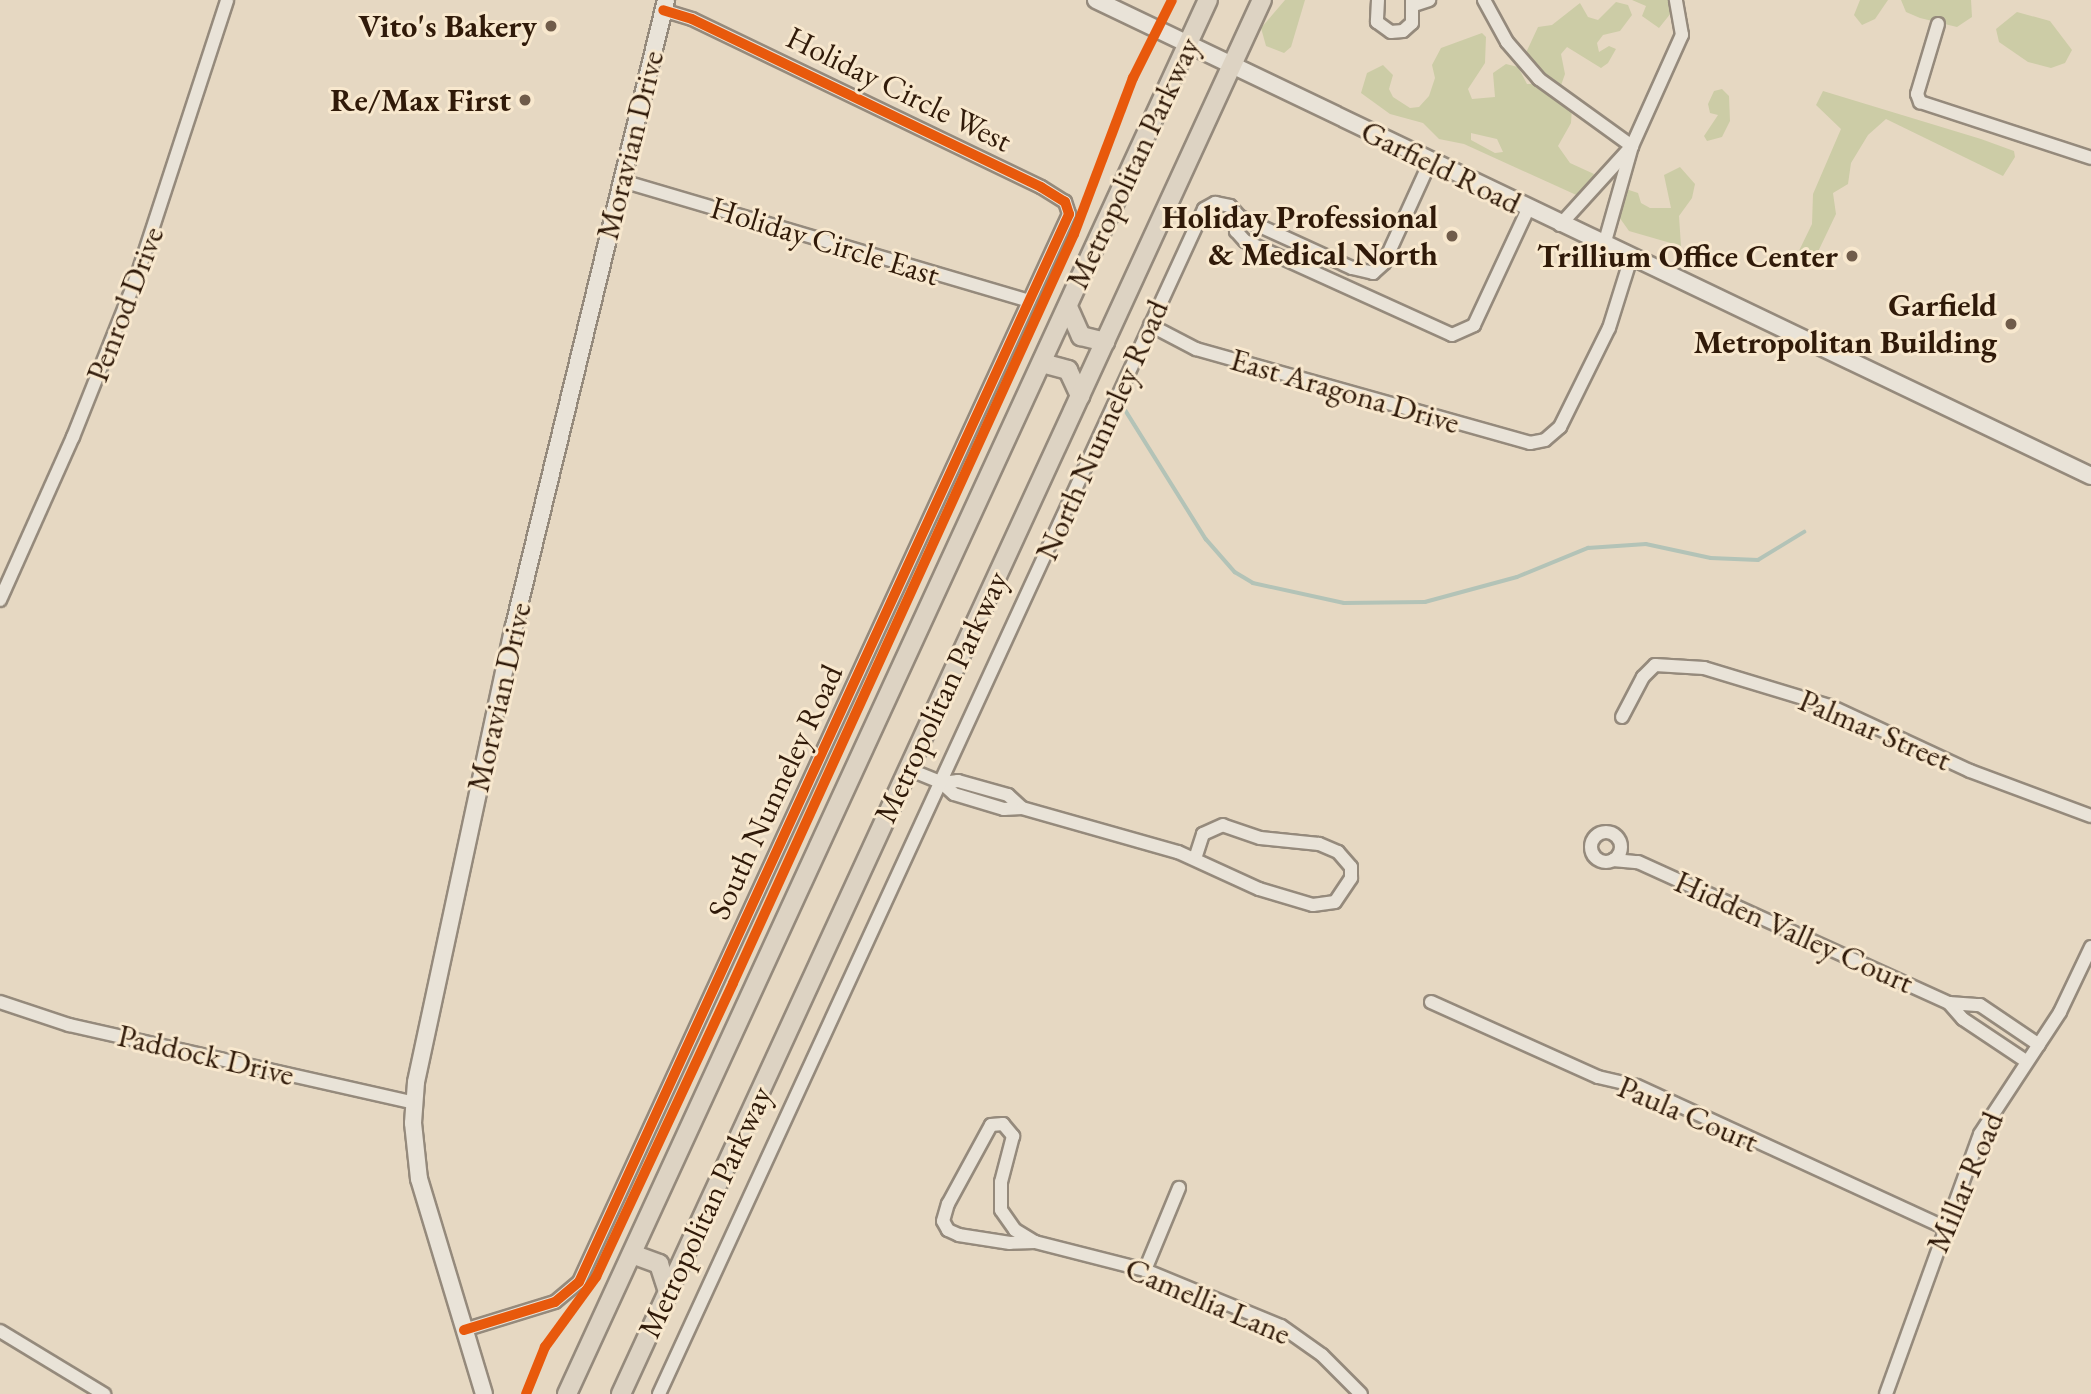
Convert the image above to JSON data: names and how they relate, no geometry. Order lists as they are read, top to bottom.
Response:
{
  "streets": {
    "main road": ["Metropolitan Parkway"],
    "street": [
      "Holiday Circle West",
      "Moravian Drive",
      "Garfield Road",
      "Holiday Circle East",
      "Penrod Drive",
      "East Aragona Drive",
      "North Nunneley Road",
      "Palmar Street",
      "South Nunneley Road",
      "Hidden Valley Court",
      "Paddock Drive",
      "Paula Court",
      "Millar Road",
      "Camellia Lane"
    ]
  },
  "crossings": [
    ["Holiday Circle West", "Moravian Drive"],
    ["Holiday Circle West", "South Nunneley Road"],
    ["Moravian Drive", "Holiday Circle East"],
    ["Moravian Drive", "South Nunneley Road"],
    ["Moravian Drive", "Paddock Drive"],
    ["Metropolitan Parkway", "Garfield Road"],
    ["Garfield Road", "East Aragona Drive"],
    ["Garfield Road", "North Nunneley Road"],
    ["Holiday Circle East", "South Nunneley Road"],
    ["East Aragona Drive", "North Nunneley Road"],
    ["Hidden Valley Court", "Millar Road"],
    ["Paula Court", "Millar Road"]
  ],
  "places": [
    "Vito's Bakery",
    "Re/Max First",
    "Holiday Professional & Medical North",
    "Trillium Office Center",
    "Garfield Metropolitan Building"
  ]
}
